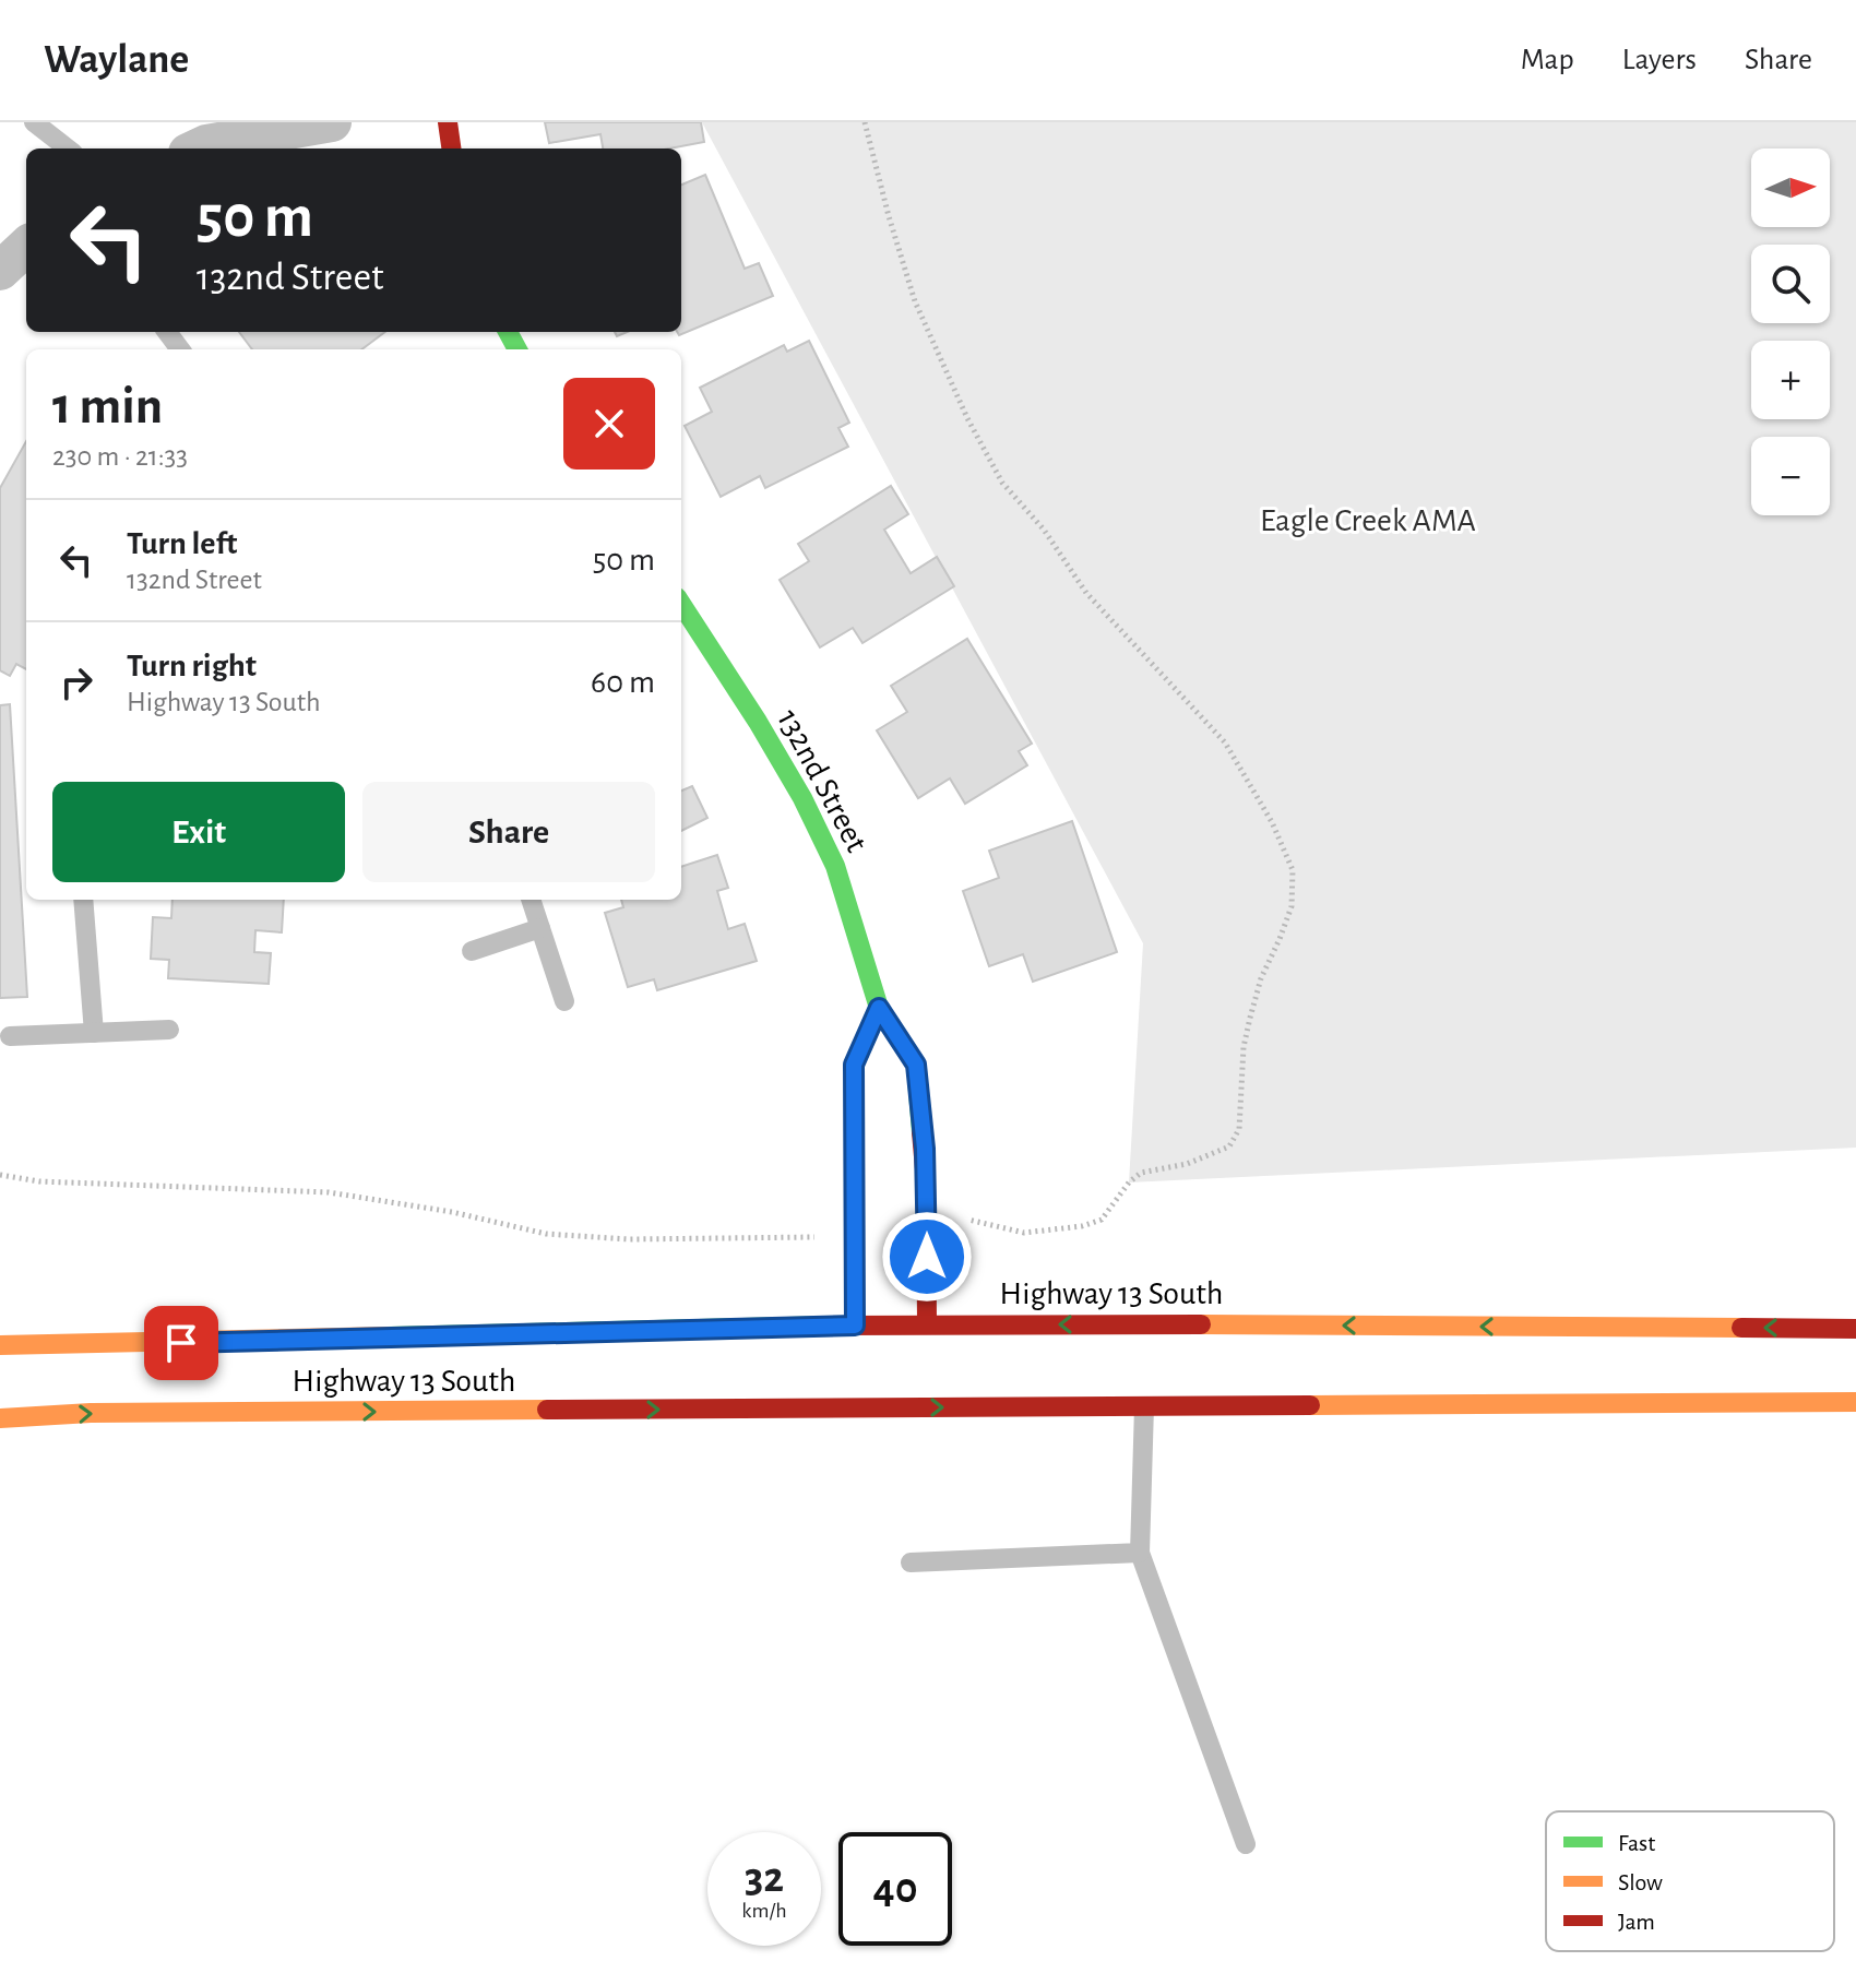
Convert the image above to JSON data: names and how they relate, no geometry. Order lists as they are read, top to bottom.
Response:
{
  "streets": {
    "main road": ["132nd Street", "Highway 13 South"]
  },
  "crossings": [
    ["132nd Street", "Highway 13 South"]
  ],
  "parks": ["Eagle Creek AMA"],
  "legend": ["Fast", "Slow", "Jam"],
  "north": "right",
  "page": {
    "header": "Waylane",
    "nav": ["Map", "Layers", "Share"],
    "map_buttons": ["+", "−"],
    "turn": ["50 m", "132nd Street"],
    "heading": ["1 min", "230 m · 21:33"],
    "list": [
      {
        "name": "Turn left",
        "note": "132nd Street",
        "value": "50 m"
      },
      {
        "name": "Turn right",
        "note": "Highway 13 South",
        "value": "60 m"
      }
    ],
    "buttons": ["Exit", "Share"],
    "speed": "32 km/h",
    "limit": "40"
  }
}
